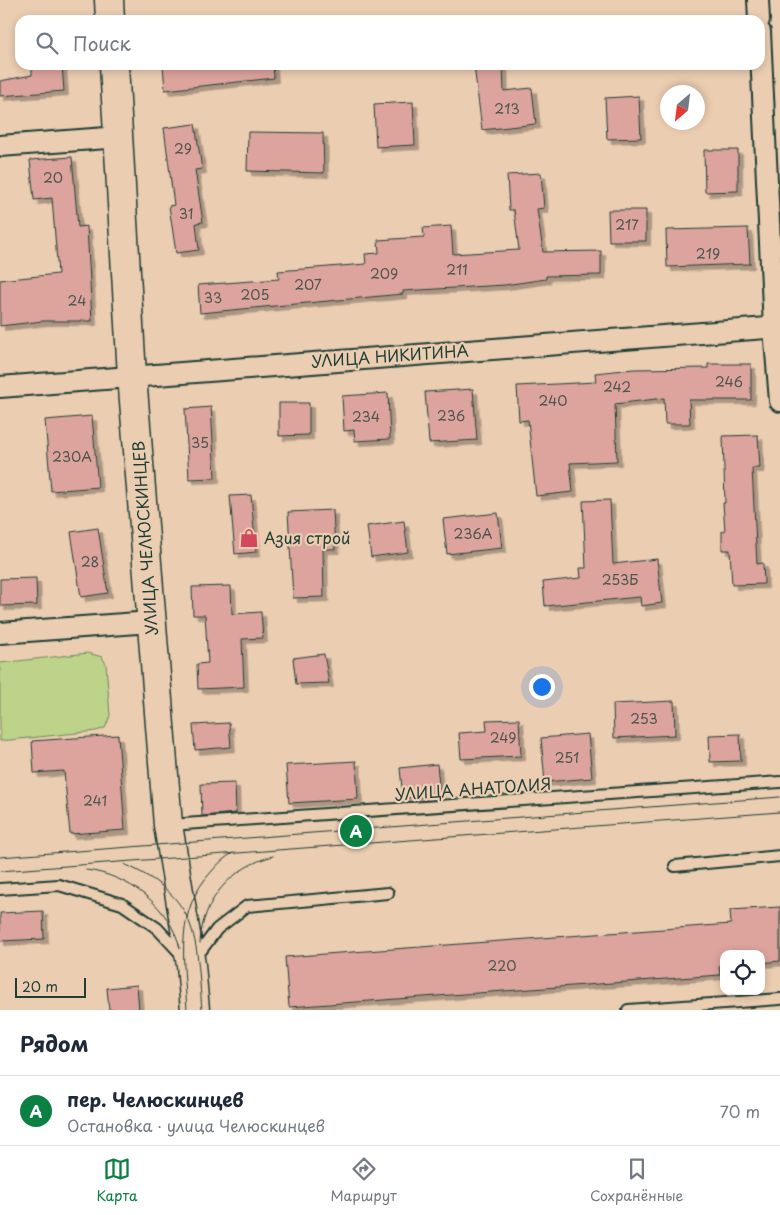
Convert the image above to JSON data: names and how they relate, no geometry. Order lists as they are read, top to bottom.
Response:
{
  "streets": {
    "main road": ["УЛИЦА ЧЕЛЮСКИНЦЕВ"],
    "street": ["УЛИЦА НИКИТИНА"],
    "lane": ["УЛИЦА АНАТОЛИЯ"]
  },
  "crossings": [
    ["УЛИЦА НИКИТИНА", "УЛИЦА ЧЕЛЮСКИНЦЕВ"],
    ["УЛИЦА ЧЕЛЮСКИНЦЕВ", "УЛИЦА АНАТОЛИЯ"]
  ],
  "places": {
    "shop": ["Азия строй"]
  },
  "house_numbers": [
    "213",
    "29",
    "20",
    "31",
    "217",
    "219",
    "211",
    "209",
    "207",
    "205",
    "33",
    "24",
    "246",
    "242",
    "240",
    "236",
    "234",
    "35",
    "230А",
    "236А",
    "28",
    "253Б",
    "253",
    "249",
    "251",
    "241",
    "220"
  ],
  "scale_bar": "20 m",
  "north": "bottom left",
  "page": {
    "search": "Поиск",
    "pins": "A",
    "scale": "20 m",
    "heading": "Рядом",
    "list": [
      {
        "mark": "A",
        "name": "пер. Челюскинцев",
        "note": "Остановка · улица Челюскинцев",
        "value": "70 m"
      }
    ],
    "nav": ["Карта", "Маршрут", "Сохранённые"]
  }
}
